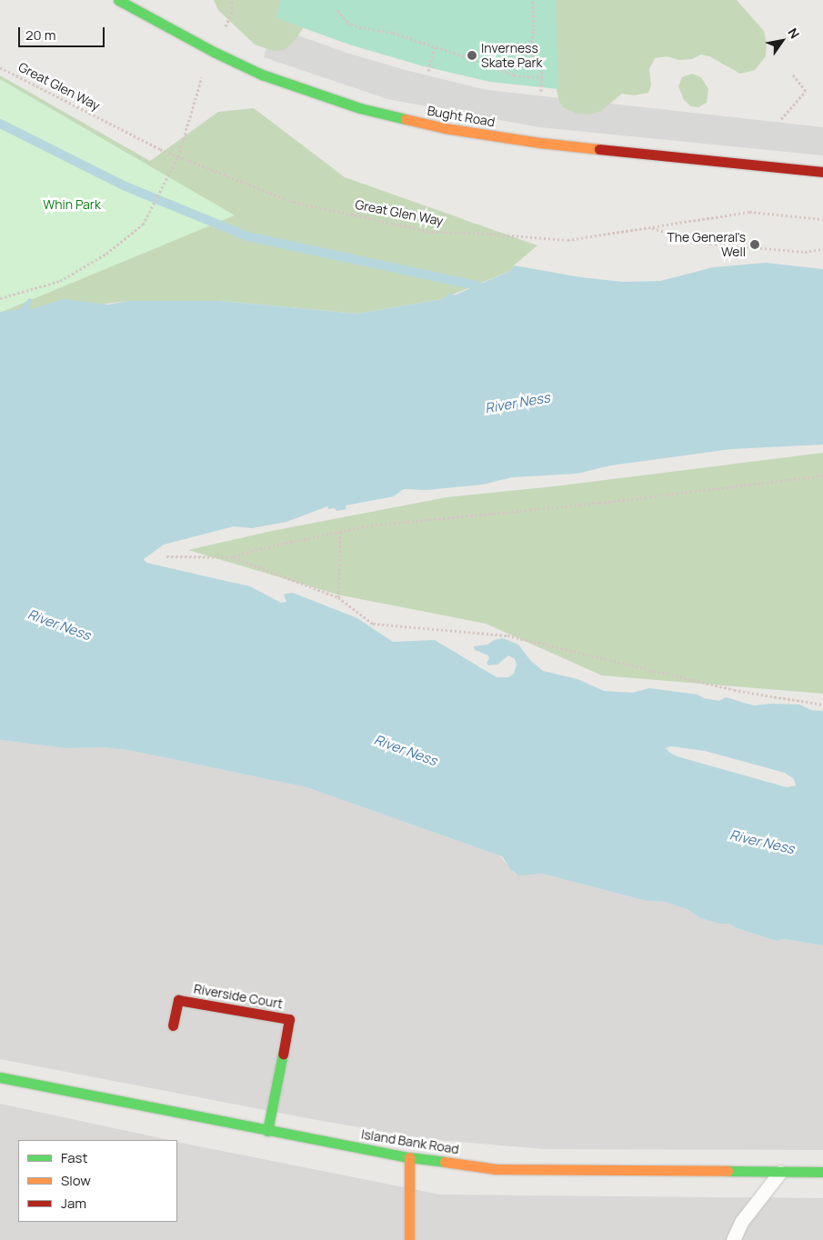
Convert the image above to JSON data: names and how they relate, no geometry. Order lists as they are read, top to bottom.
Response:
{
  "streets": {
    "street": ["Bught Road", "Riverside Court", "Island Bank Road"],
    "path": ["Great Glen Way"]
  },
  "crossings": [
    ["Riverside Court", "Island Bank Road"]
  ],
  "water": ["River Ness"],
  "parks": ["Whin Park"],
  "places": ["Inverness Skate Park", "The General's Well"],
  "legend": ["Fast", "Slow", "Jam"],
  "scale_bar": "20 m",
  "north": "top right"
}
